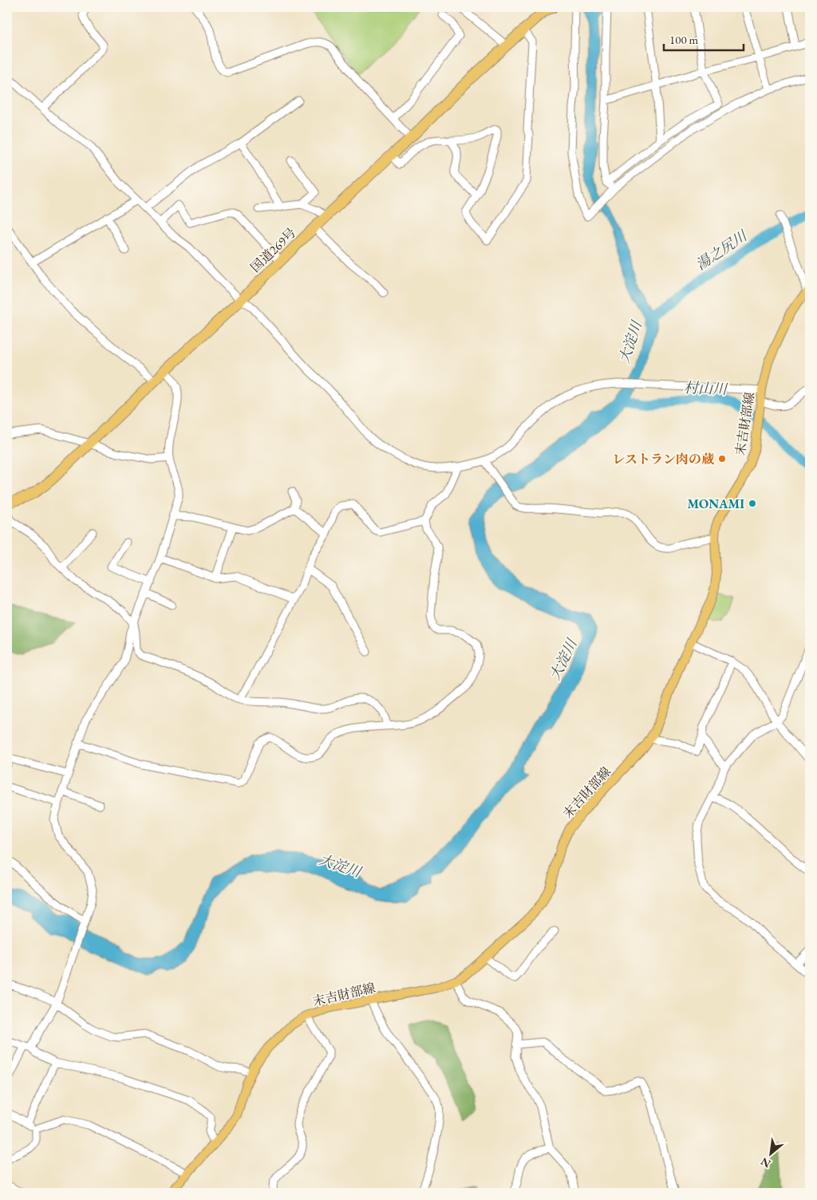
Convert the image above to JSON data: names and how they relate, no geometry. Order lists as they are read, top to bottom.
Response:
{
  "streets": {
    "highway": ["国道269号"],
    "main road": ["末吉財部線"]
  },
  "water": ["湯之尻川", "大淀川", "村山川"],
  "places": ["レストラン肉の蔵", "MONAMI"],
  "scale_bar": "100 m",
  "north": "bottom left"
}
